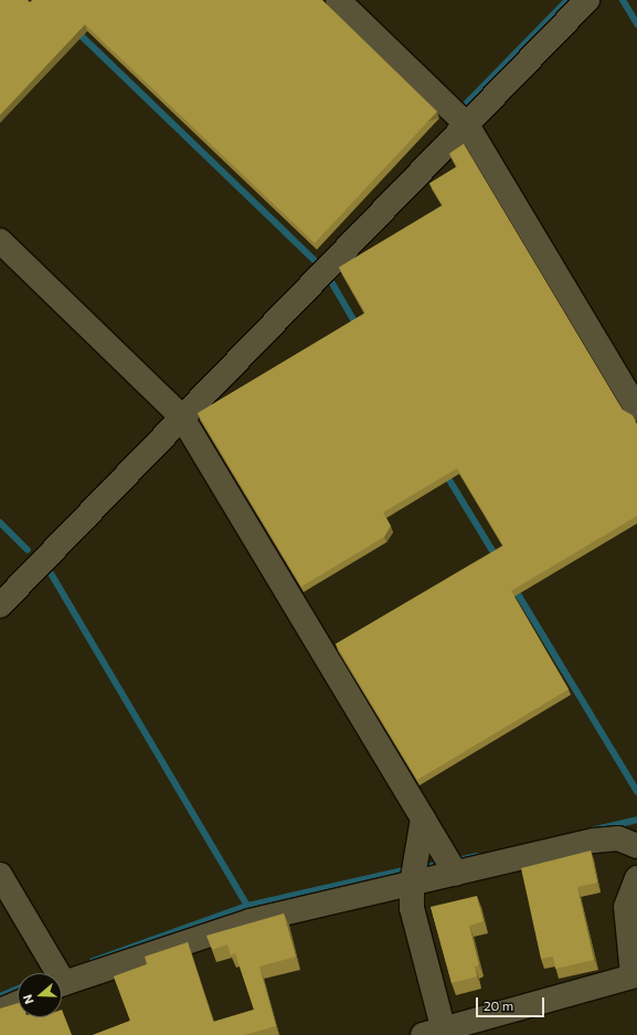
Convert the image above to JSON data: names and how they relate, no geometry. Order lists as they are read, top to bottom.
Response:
{
  "scale_bar": "20 m",
  "north": "left"
}
